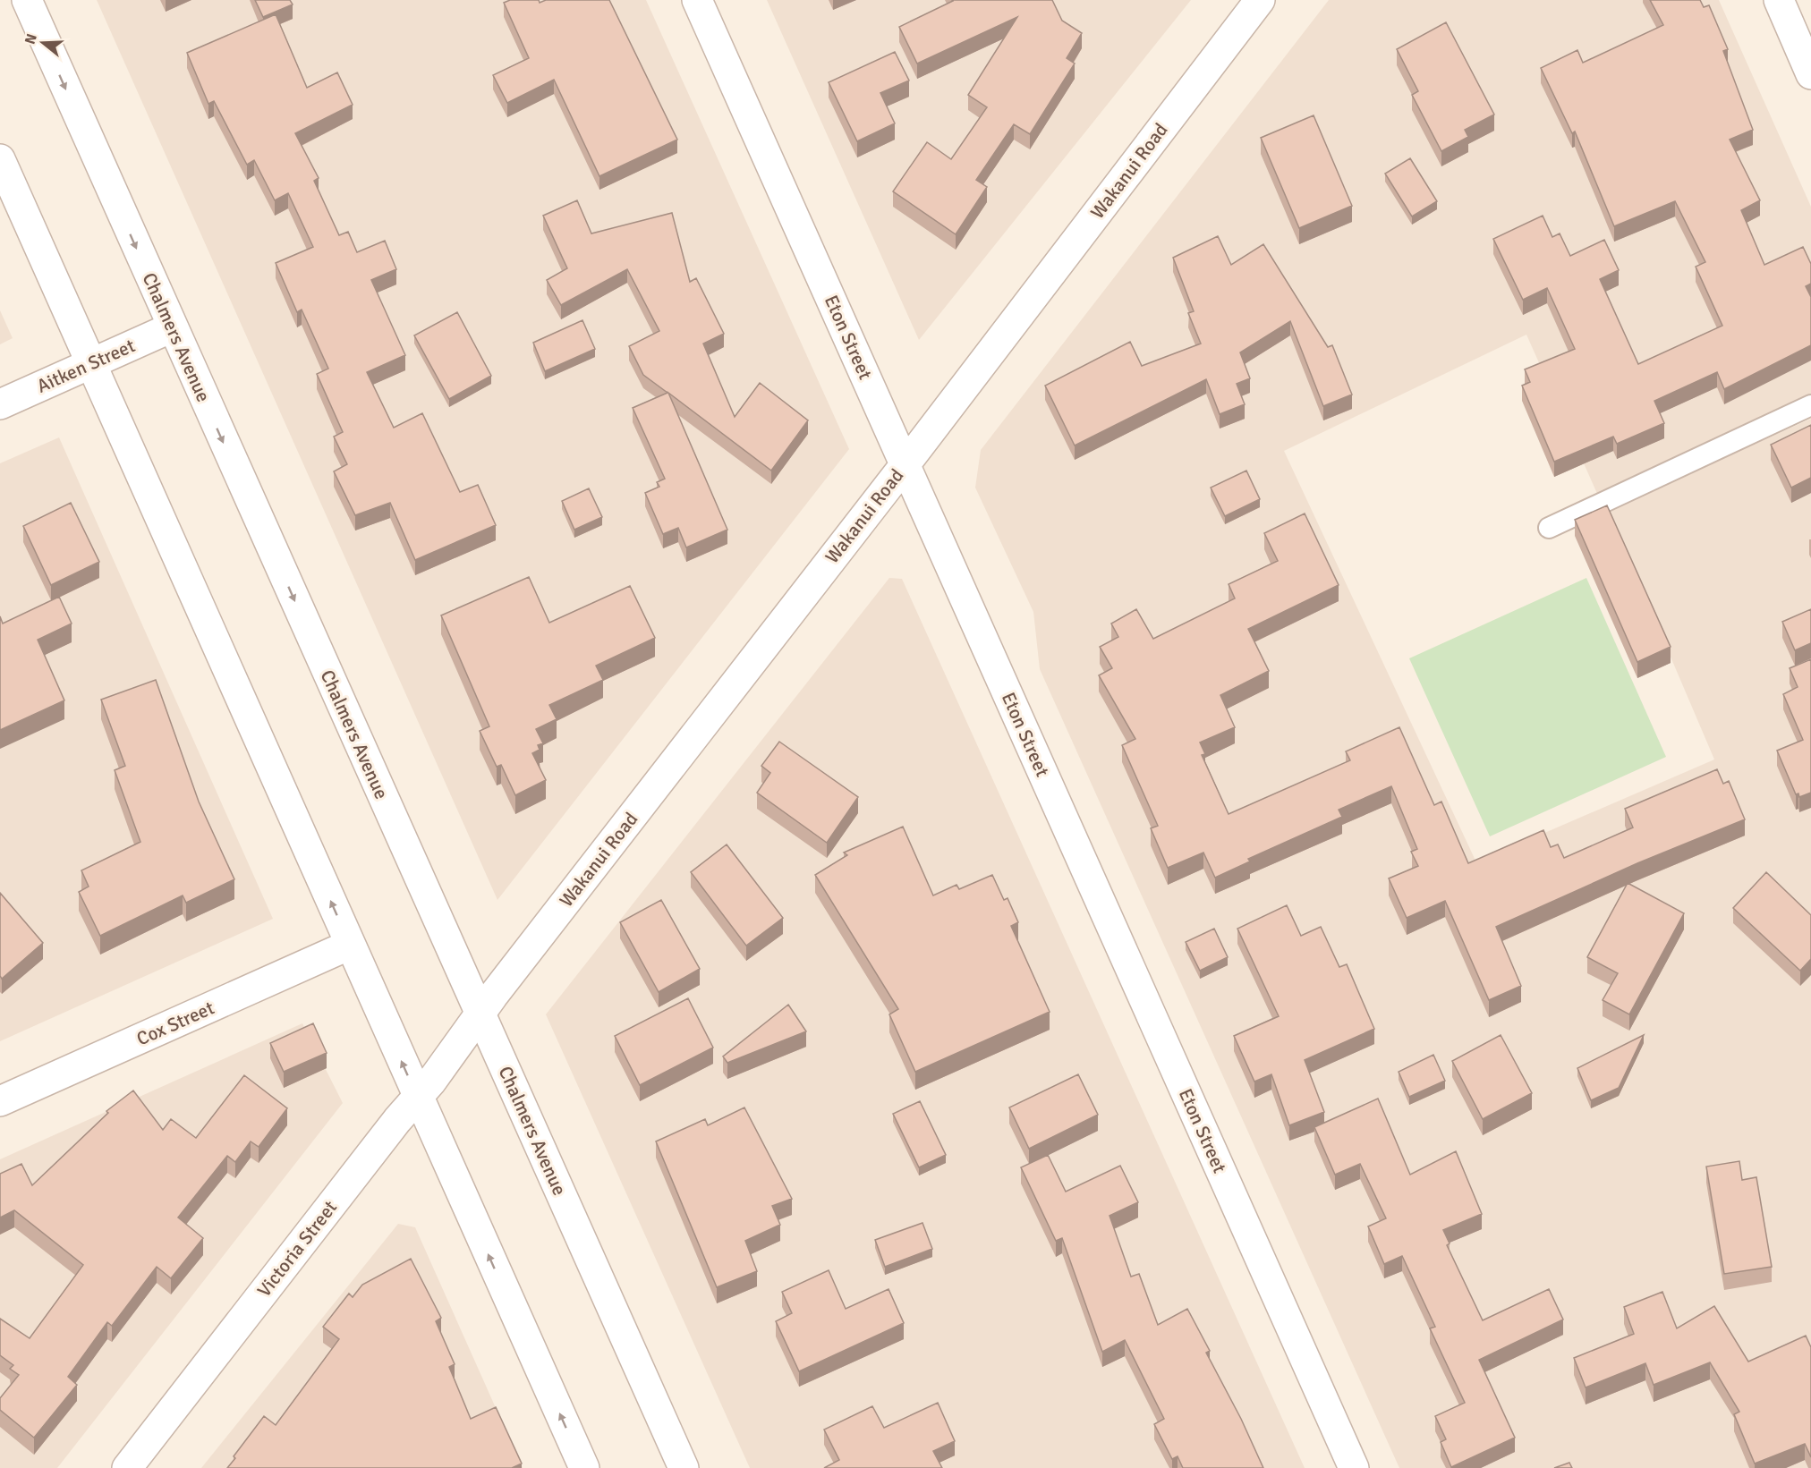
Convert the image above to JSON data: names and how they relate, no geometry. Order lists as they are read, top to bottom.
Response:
{
  "streets": {
    "street": [
      "Wakanui Road",
      "Chalmers Avenue",
      "Eton Street",
      "Aitken Street",
      "Cox Street",
      "Victoria Street"
    ]
  },
  "crossings": [
    ["Wakanui Road", "Chalmers Avenue"],
    ["Wakanui Road", "Eton Street"],
    ["Wakanui Road", "Victoria Street"],
    ["Chalmers Avenue", "Aitken Street"],
    ["Chalmers Avenue", "Victoria Street"]
  ],
  "north": "left"
}
